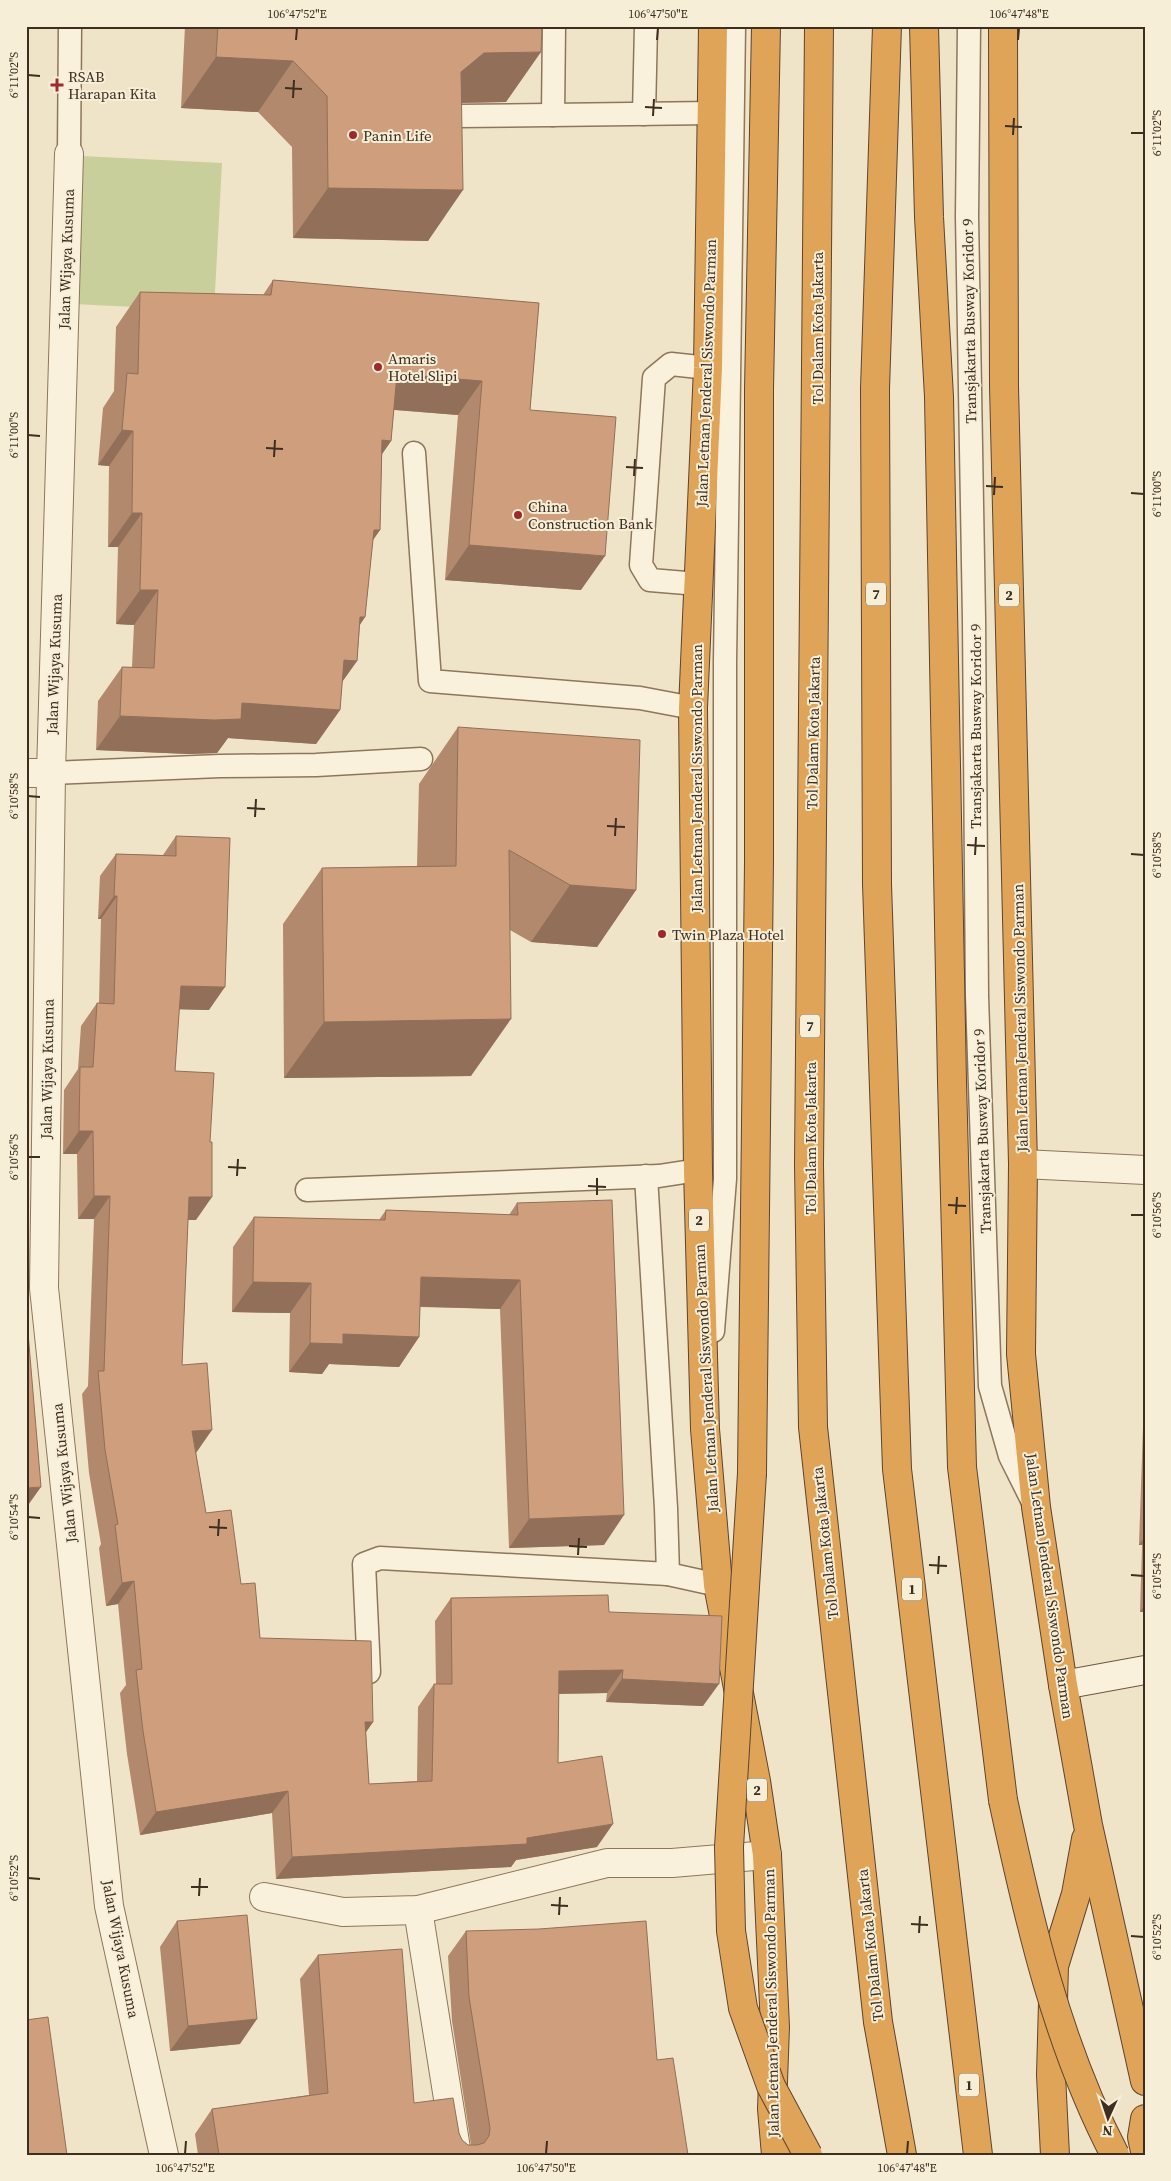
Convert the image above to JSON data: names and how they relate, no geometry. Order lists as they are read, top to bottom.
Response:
{
  "streets": {
    "highway": [
      "Tol Dalam Kota Jakarta",
      "Jalan Letnan Jenderal Siswondo Parman",
      "7",
      "2",
      "1"
    ],
    "street": ["Jalan Wijaya Kusuma"],
    "lane": ["Transjakarta Busway Koridor 9"]
  },
  "crossings": [
    ["Transjakarta Busway Koridor 9", "Jalan Letnan Jenderal Siswondo Parman"],
    ["7", "1"]
  ],
  "places": {
    "health": ["RSAB Harapan Kita"],
    "other": [
      "Panin Life",
      "Amaris Hotel Slipi",
      "China Construction Bank",
      "Twin Plaza Hotel"
    ]
  },
  "north": "bottom",
  "coordinates": [
    "106°47'52\"E",
    "106°47'50\"E",
    "106°47'48\"E",
    "6°11'02\"S",
    "6°11'00\"S",
    "6°10'58\"S",
    "6°10'56\"S",
    "6°10'54\"S",
    "6°10'52\"S"
  ]
}
